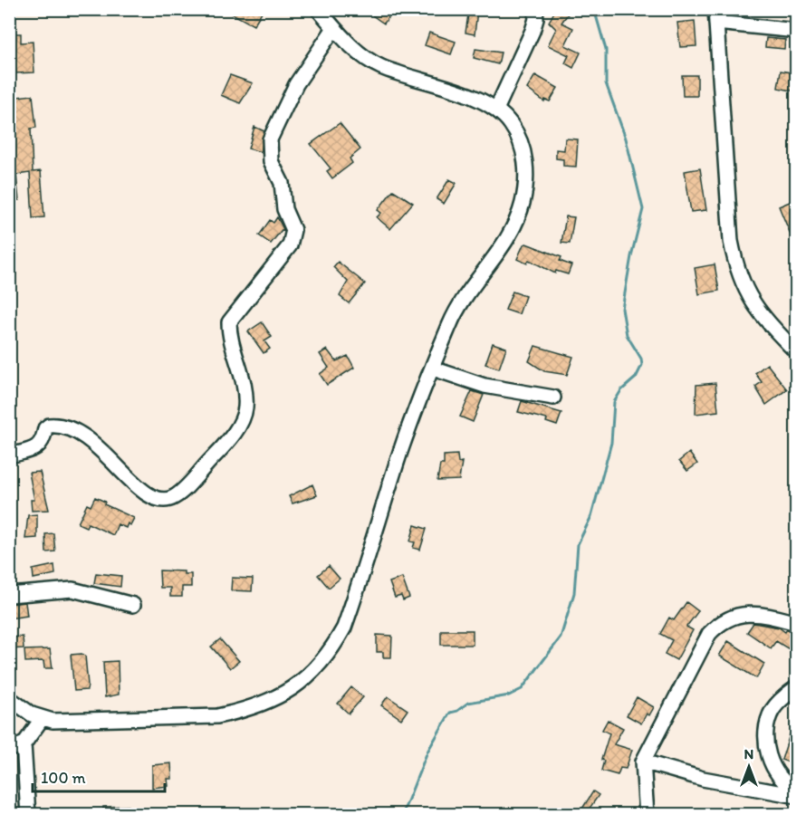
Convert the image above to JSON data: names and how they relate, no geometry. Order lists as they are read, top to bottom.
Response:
{
  "scale_bar": "100 m",
  "north": "top"
}
